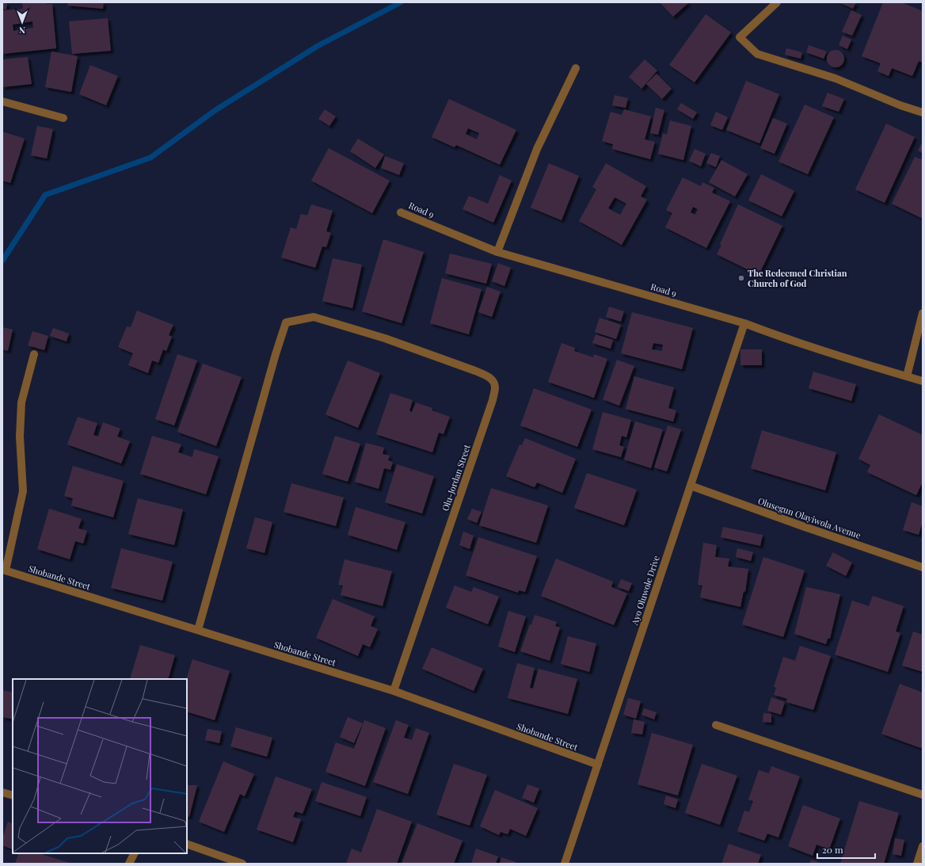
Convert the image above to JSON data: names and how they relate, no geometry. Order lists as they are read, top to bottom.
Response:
{
  "streets": {
    "street": [
      "Road 9",
      "Olu-Jordan Street",
      "Olusegun Olayiwola Avenue",
      "Shobande Street",
      "Ayo Oluwole Drive"
    ]
  },
  "crossings": [
    ["Road 9", "Ayo Oluwole Drive"],
    ["Olu-Jordan Street", "Shobande Street"],
    ["Olusegun Olayiwola Avenue", "Ayo Oluwole Drive"],
    ["Shobande Street", "Ayo Oluwole Drive"]
  ],
  "places": ["The Redeemed Christian Church of God"],
  "scale_bar": "20 m",
  "north": "bottom"
}
